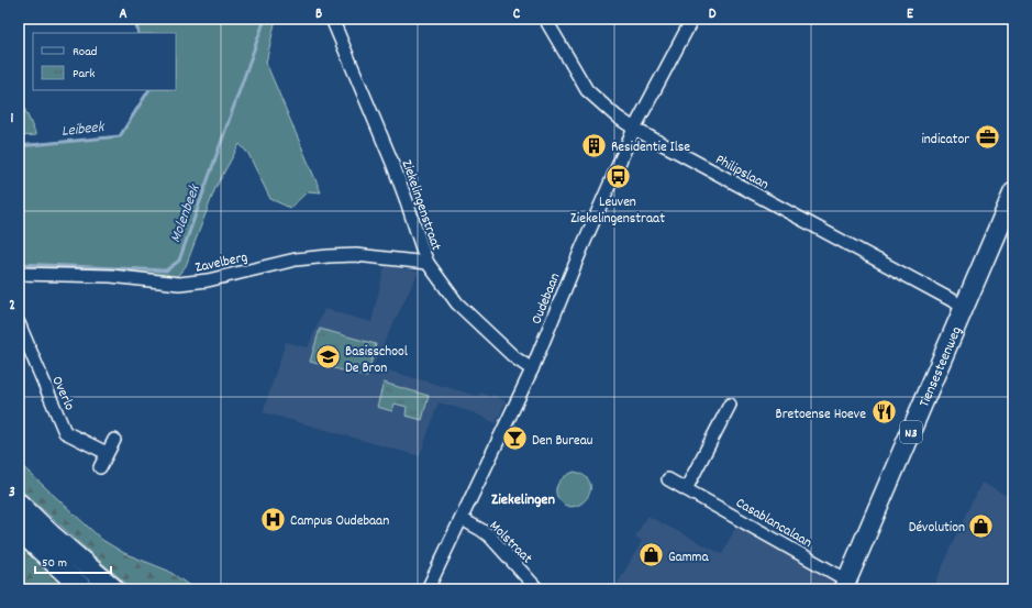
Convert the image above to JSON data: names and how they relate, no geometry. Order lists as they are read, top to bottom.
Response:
{
  "streets": {
    "main road": ["Tiensesteenweg", "N3"],
    "street": [
      "Philipslaan",
      "Ziekelingenstraat",
      "Zavelberg",
      "Oudebaan",
      "Overlo",
      "Casablancalaan",
      "Molstraat"
    ]
  },
  "crossings": [
    ["Philipslaan", "Oudebaan"],
    ["Philipslaan", "Tiensesteenweg"],
    ["Ziekelingenstraat", "Zavelberg"],
    ["Ziekelingenstraat", "Oudebaan"],
    ["Oudebaan", "Molstraat"],
    ["Tiensesteenweg", "Casablancalaan"]
  ],
  "districts": ["Ziekelingen"],
  "water": ["Leibeek", "Molenbeek"],
  "places": {
    "office": ["indicator"],
    "building": ["Residentie Ilse"],
    "bus stop": ["Leuven Ziekelingenstraat"],
    "school or university": ["Basisschool De Bron"],
    "restaurant": ["Bretoense Hoeve"],
    "bar": ["Den Bureau"],
    "hospital": ["Campus Oudebaan"],
    "shop": ["Dévolution", "Gamma"]
  },
  "legend": ["Road", "Park"],
  "scale_bar": "50 m",
  "grid": {
    "columns": [
      "A",
      "B",
      "C",
      "D",
      "E"
    ],
    "rows": ["1", "2", "3"]
  }
}
